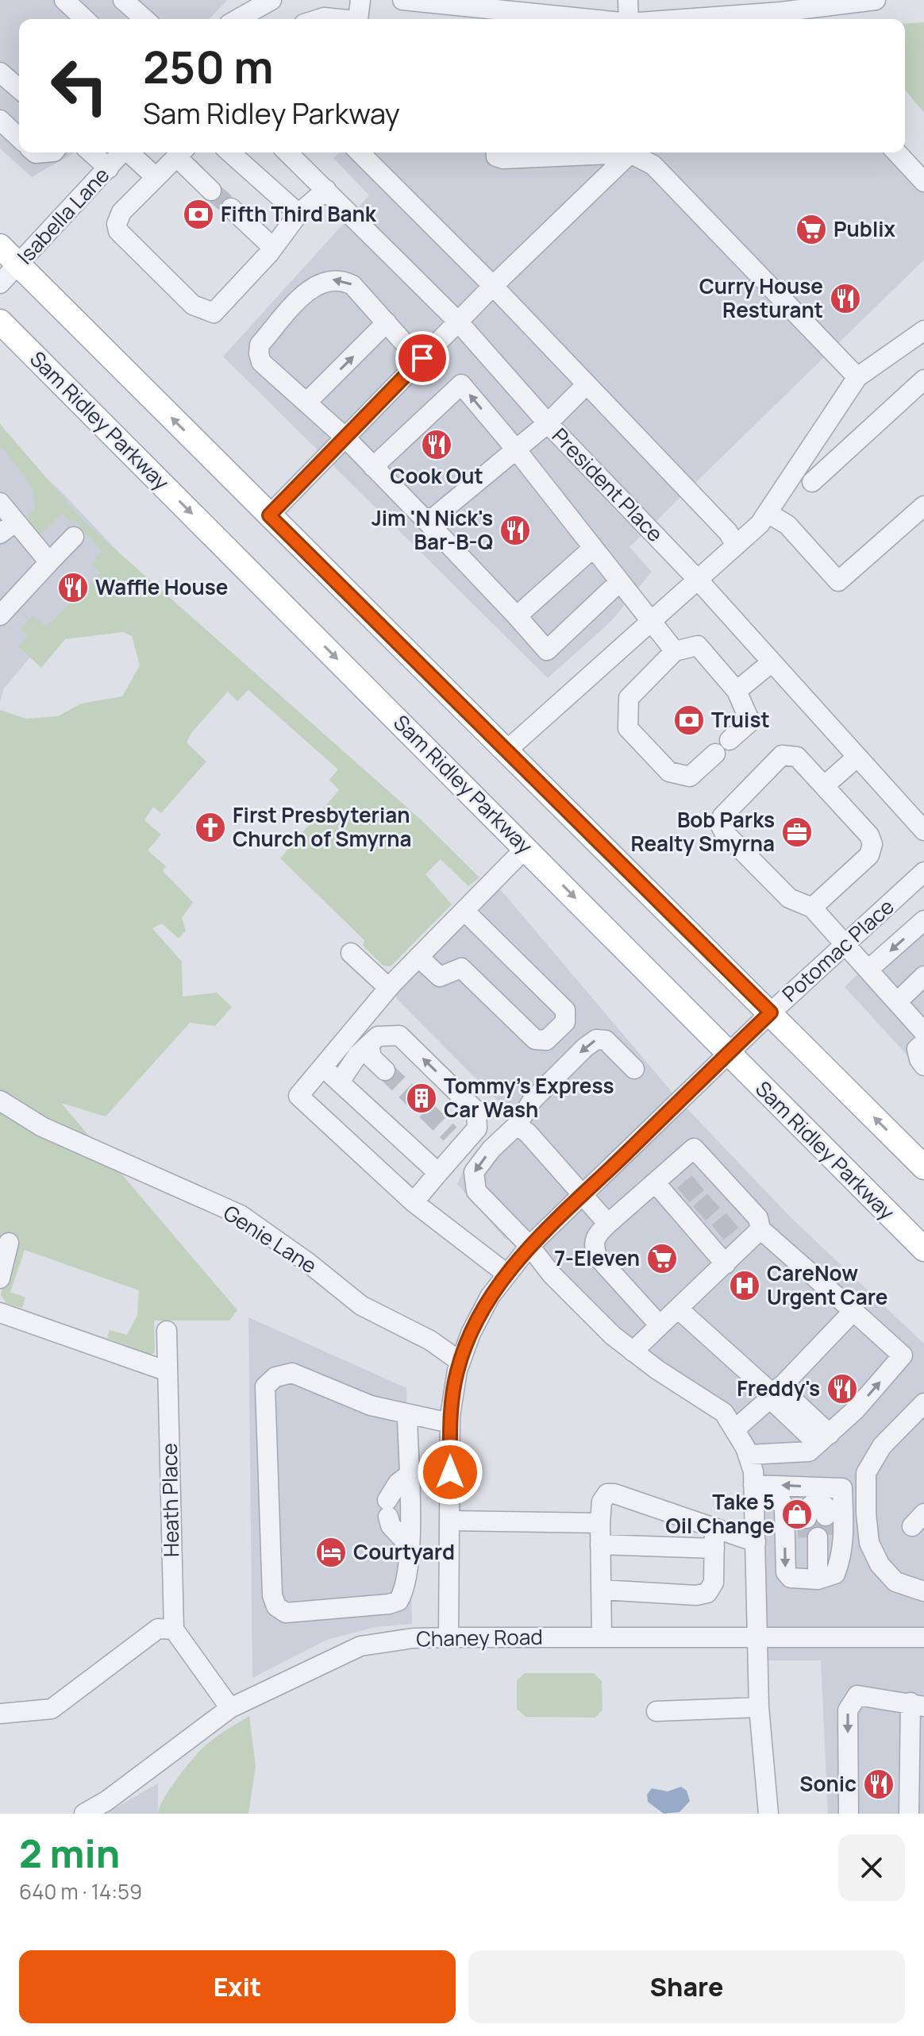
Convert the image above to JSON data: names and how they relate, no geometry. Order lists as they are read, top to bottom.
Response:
{
  "streets": {
    "main road": ["Sam Ridley Parkway"],
    "street": [
      "Isabella Lane",
      "President Place",
      "Potomac Place",
      "Genie Lane",
      "Heath Place",
      "Chaney Road"
    ]
  },
  "crossings": [
    ["Sam Ridley Parkway", "Potomac Place"],
    ["Potomac Place", "Genie Lane"],
    ["Potomac Place", "Chaney Road"]
  ],
  "places": {
    "bank": ["Fifth Third Bank", "Truist"],
    "supermarket": ["Publix", "7-Eleven"],
    "restaurant": [
      "Curry House Resturant",
      "Cook Out",
      "Jim 'N Nick's Bar-B-Q",
      "Waffle House",
      "Freddy's",
      "Sonic"
    ],
    "church": ["First Presbyterian Church of Smyrna"],
    "office": ["Bob Parks Realty Smyrna"],
    "building": ["Tommy's Express Car Wash"],
    "hospital": ["CareNow Urgent Care"],
    "shop": ["Take 5 Oil Change"],
    "hotel": ["Courtyard"]
  },
  "page": {
    "turn": ["250 m", "Sam Ridley Parkway"],
    "heading": ["2 min", "640 m · 14:59"],
    "buttons": ["Exit", "Share"]
  }
}
